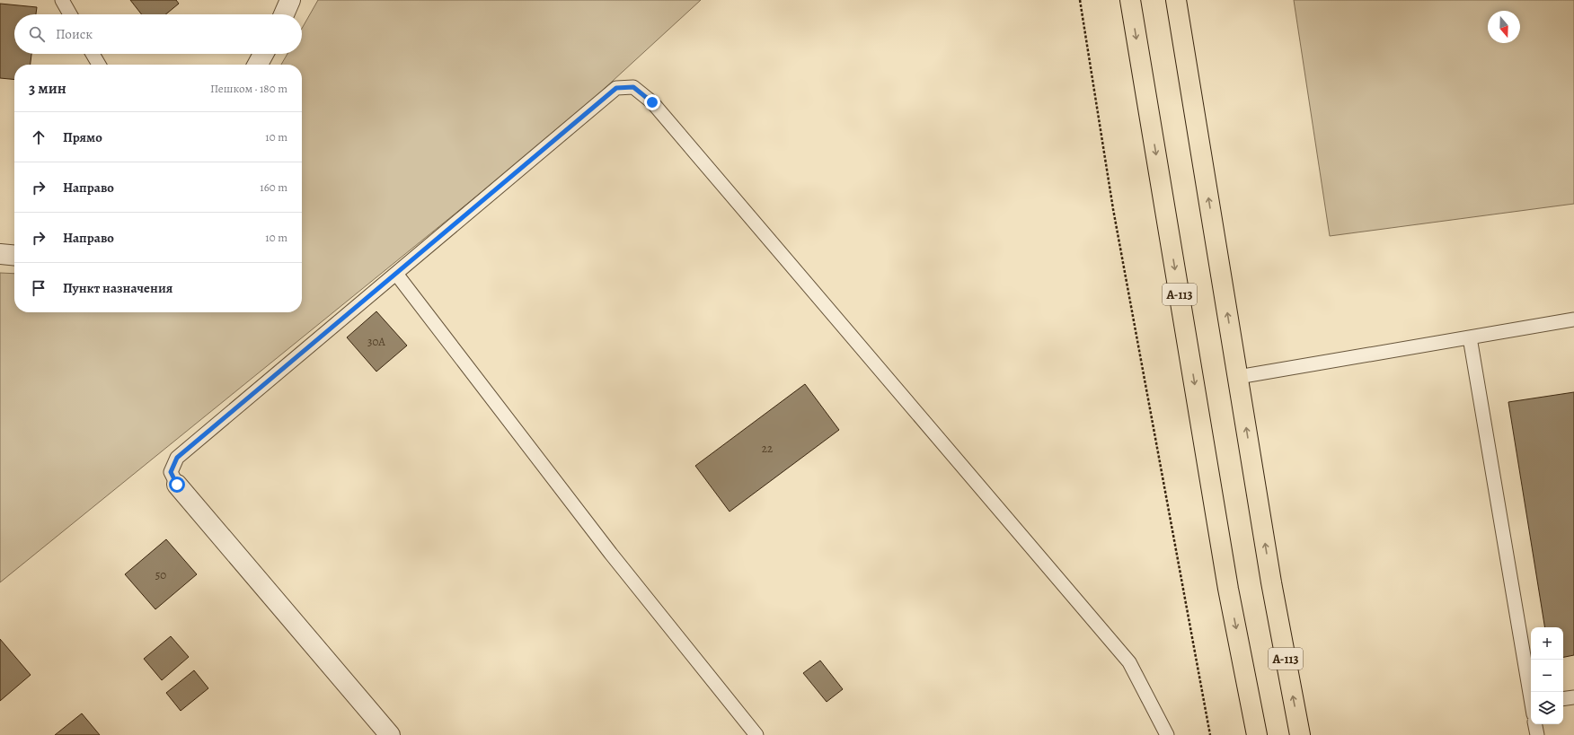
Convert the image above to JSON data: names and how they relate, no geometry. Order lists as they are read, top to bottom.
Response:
{
  "streets": {
    "highway": ["А-113"]
  },
  "house_numbers": ["30А", "22", "50"],
  "north": "bottom",
  "page": {
    "search": "Поиск",
    "heading": ["3 мин", "Пешком · 180 m"],
    "list": [
      ["Прямо", "10 m"],
      ["Направо", "160 m"],
      ["Направо", "10 m"],
      "Пункт назначения"
    ],
    "map_buttons": ["+", "−"]
  }
}
